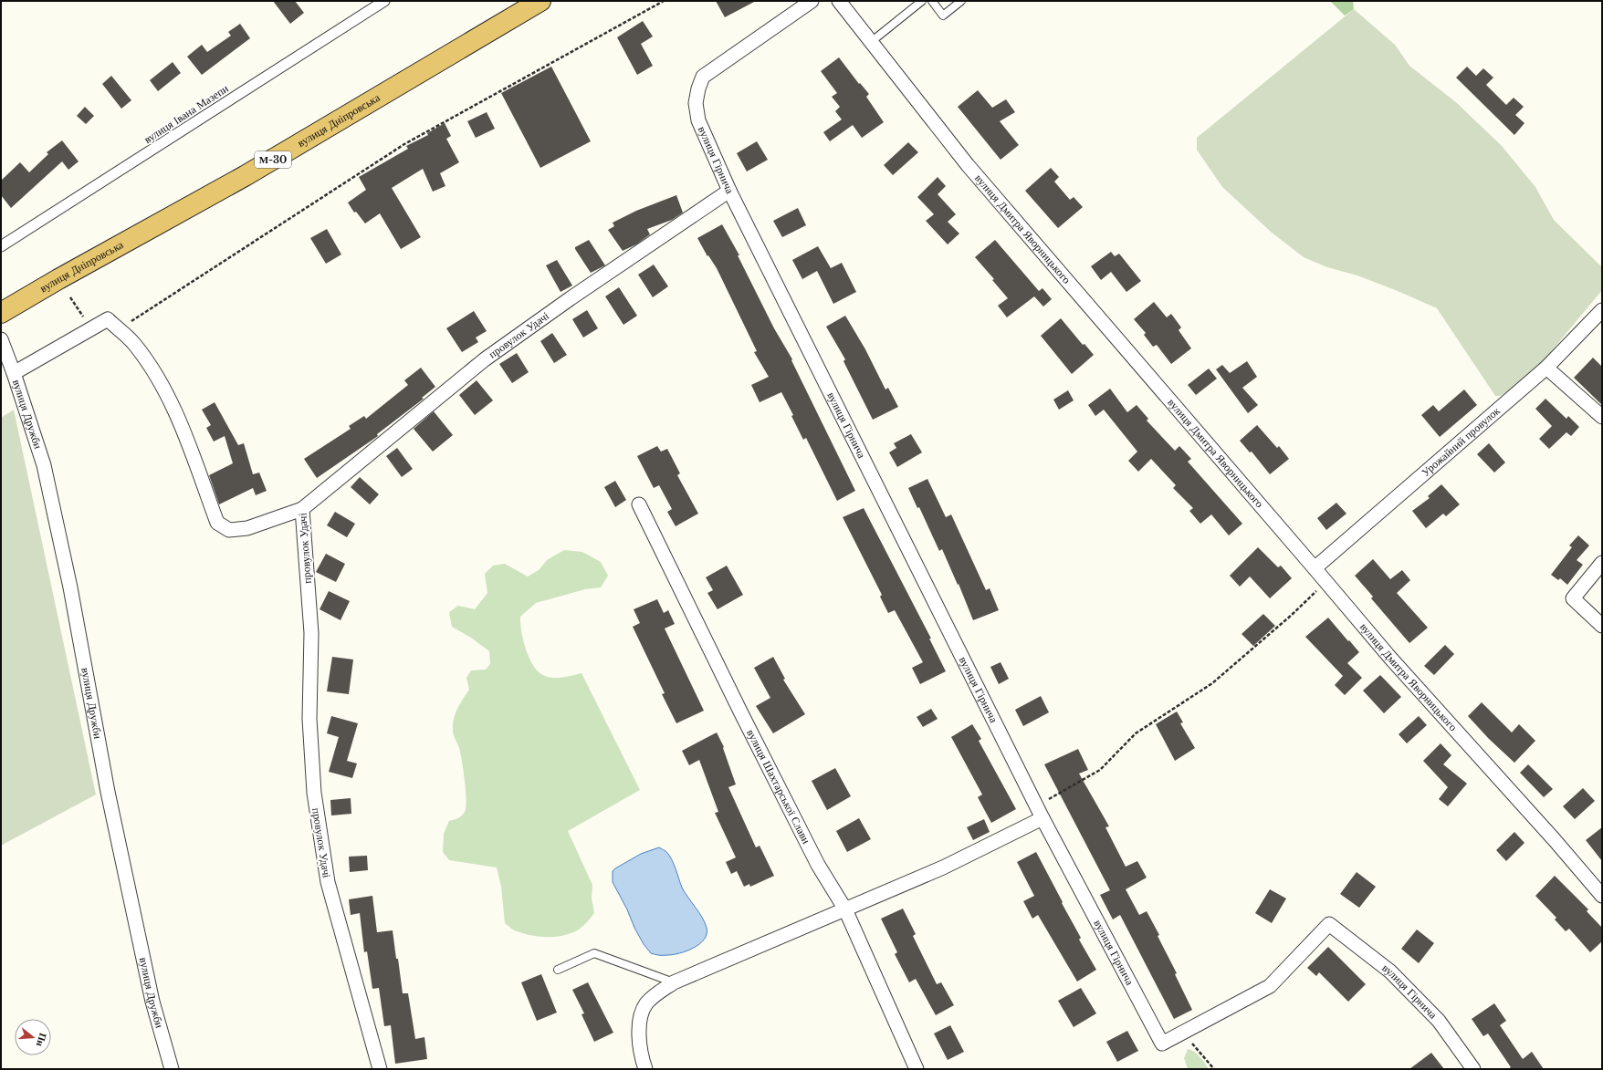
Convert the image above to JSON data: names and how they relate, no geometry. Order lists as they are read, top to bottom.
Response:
{
  "streets": {
    "highway": ["вулиця Дніпровська", "М-30"],
    "street": [
      "вулиця Івана Мазепи",
      "вулиця Гірнича",
      "вулиця Дмитра Яворницького",
      "провулок Удачі",
      "вулиця Дружби",
      "Урожайний провулок",
      "вулиця Шахтарської Слави"
    ]
  },
  "crossings": [
    ["вулиця Гірнича", "провулок Удачі"],
    ["вулиця Дмитра Яворницького", "Урожайний провулок"]
  ],
  "north": "right"
}
